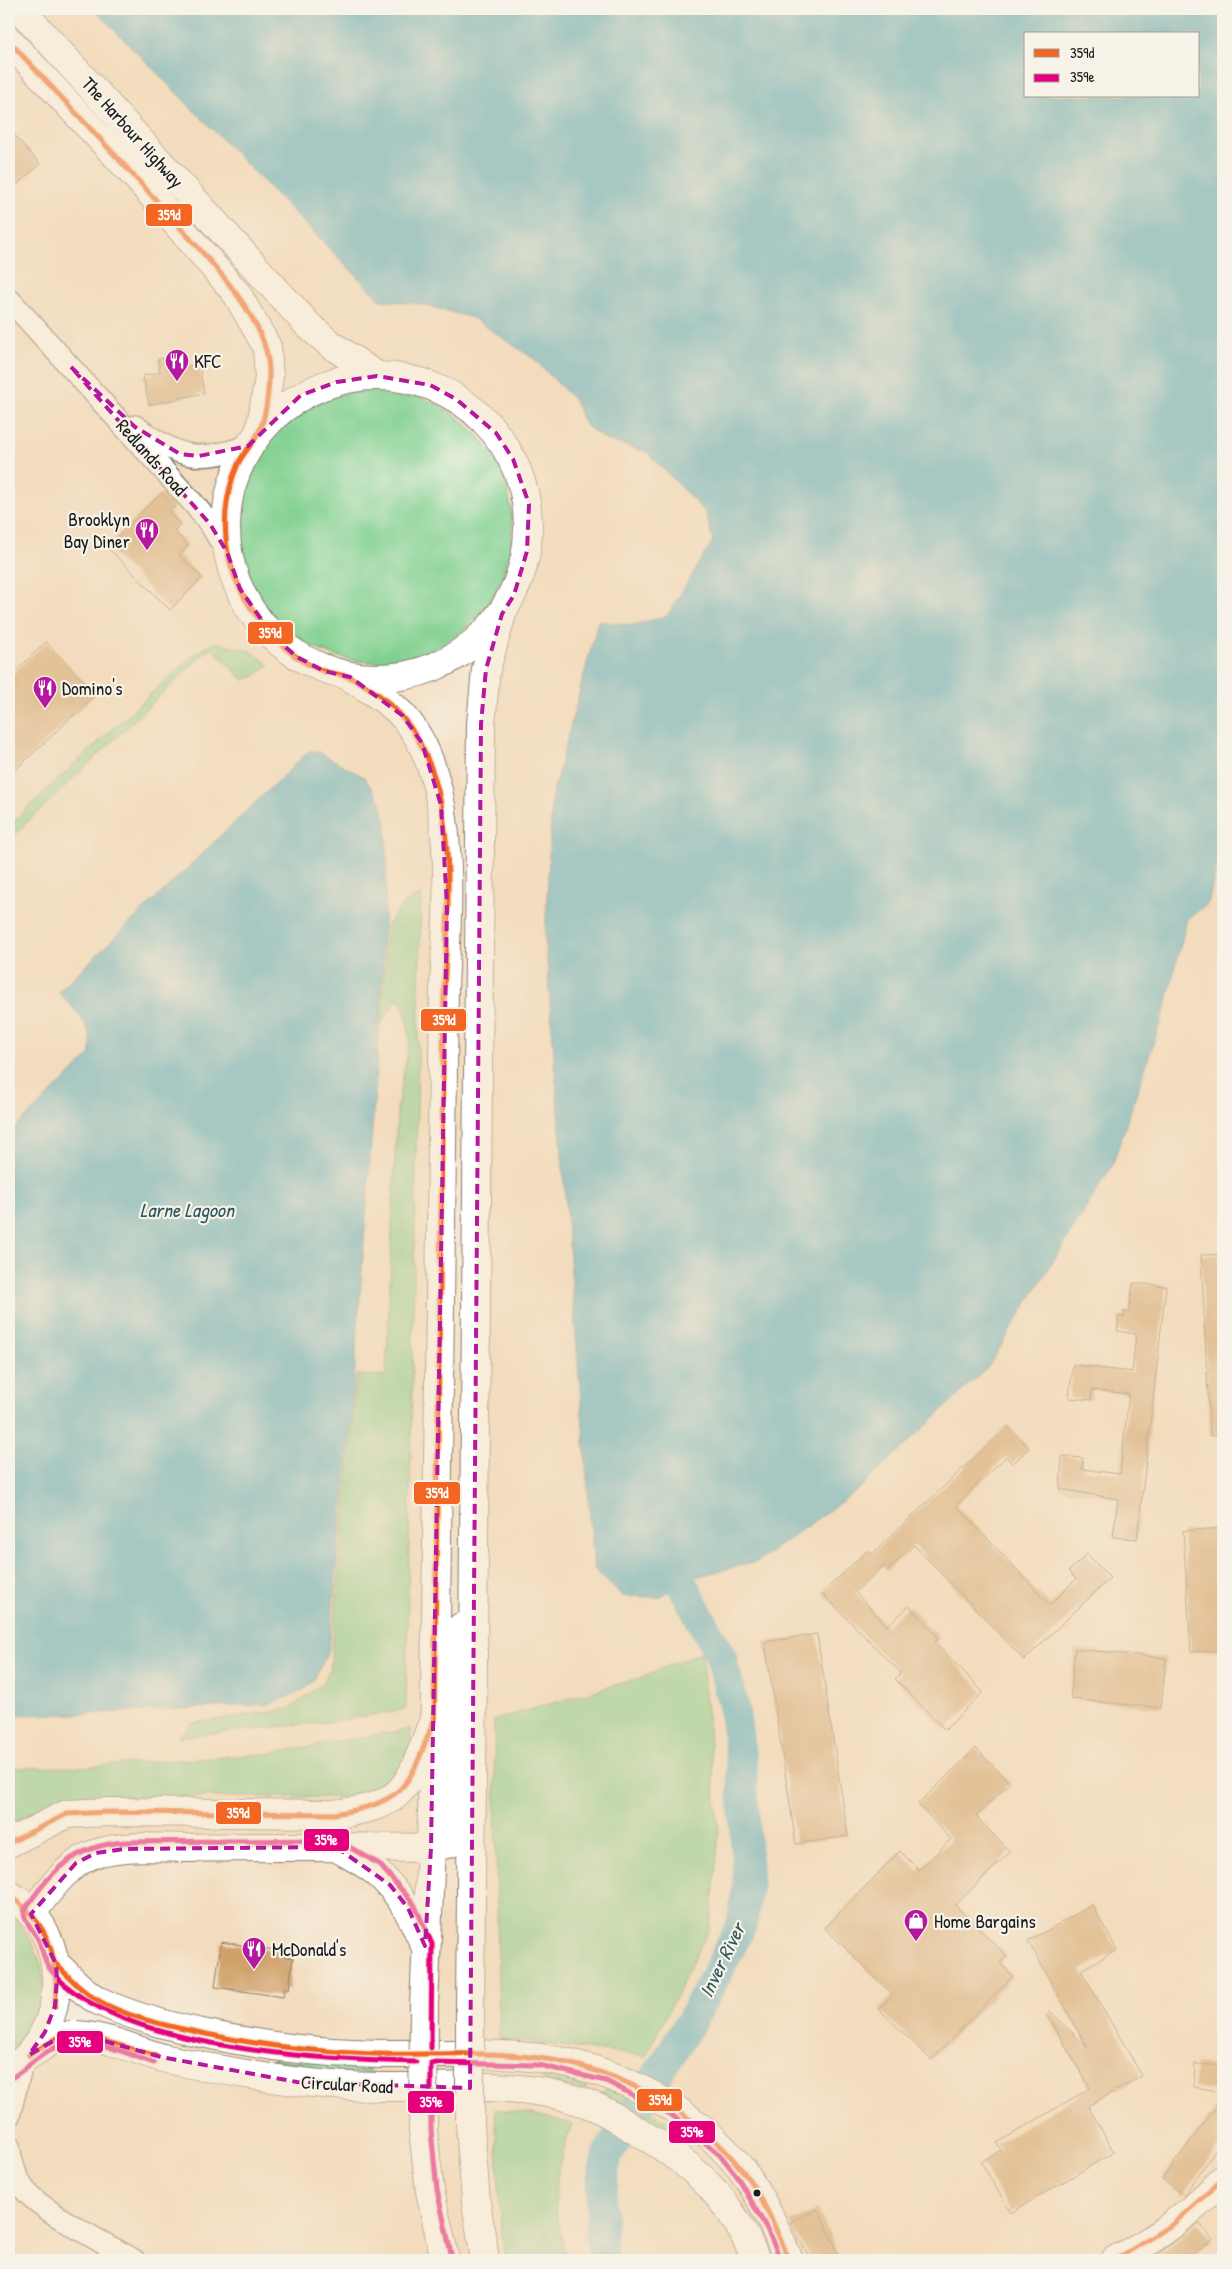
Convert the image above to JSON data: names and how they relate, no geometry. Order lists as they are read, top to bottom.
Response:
{
  "streets": {
    "main road": ["The Harbour Highway", "Circular Road"],
    "street": ["Redlands Road"]
  },
  "crossings": [
    ["The Harbour Highway", "Redlands Road"]
  ],
  "water": ["Larne Lagoon", "Inver River"],
  "places": {
    "restaurant": [
      "KFC",
      "Brooklyn Bay Diner",
      "Domino's",
      "McDonald's"
    ],
    "shop": ["Home Bargains"]
  },
  "lines": ["transit line 359d", "transit line 359e"],
  "legend": ["359d", "359e"]
}
